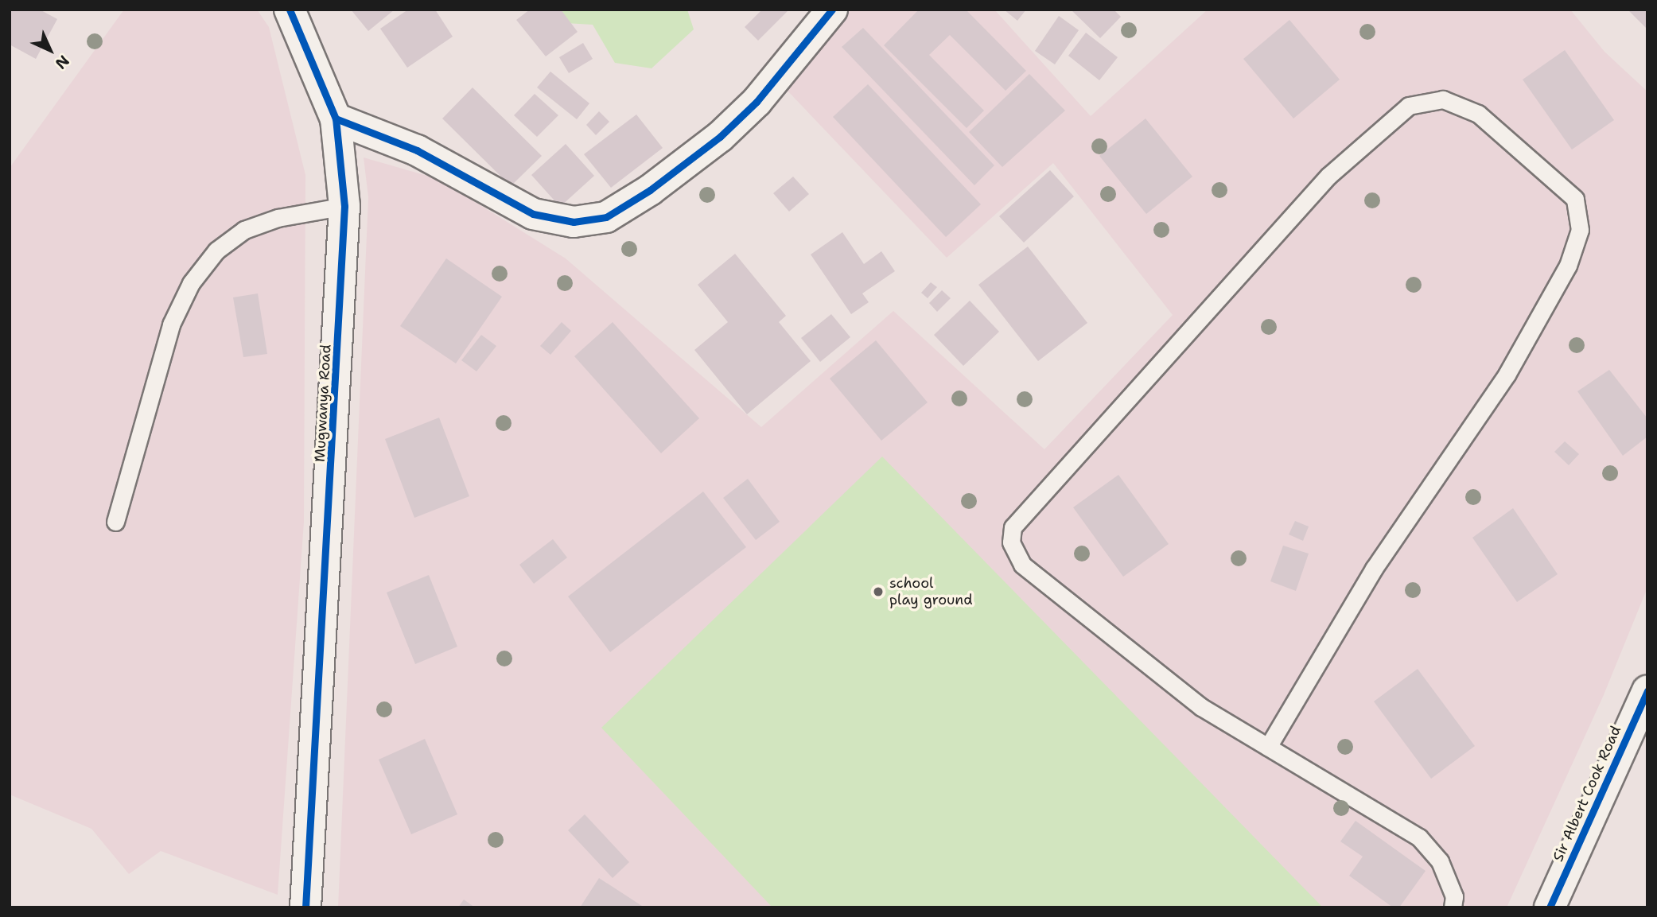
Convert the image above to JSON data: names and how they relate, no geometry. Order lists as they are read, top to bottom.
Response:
{
  "streets": {
    "street": ["Mugwanya Road", "Sir Albert Cook Road"]
  },
  "places": ["school play ground"],
  "north": "bottom right"
}
